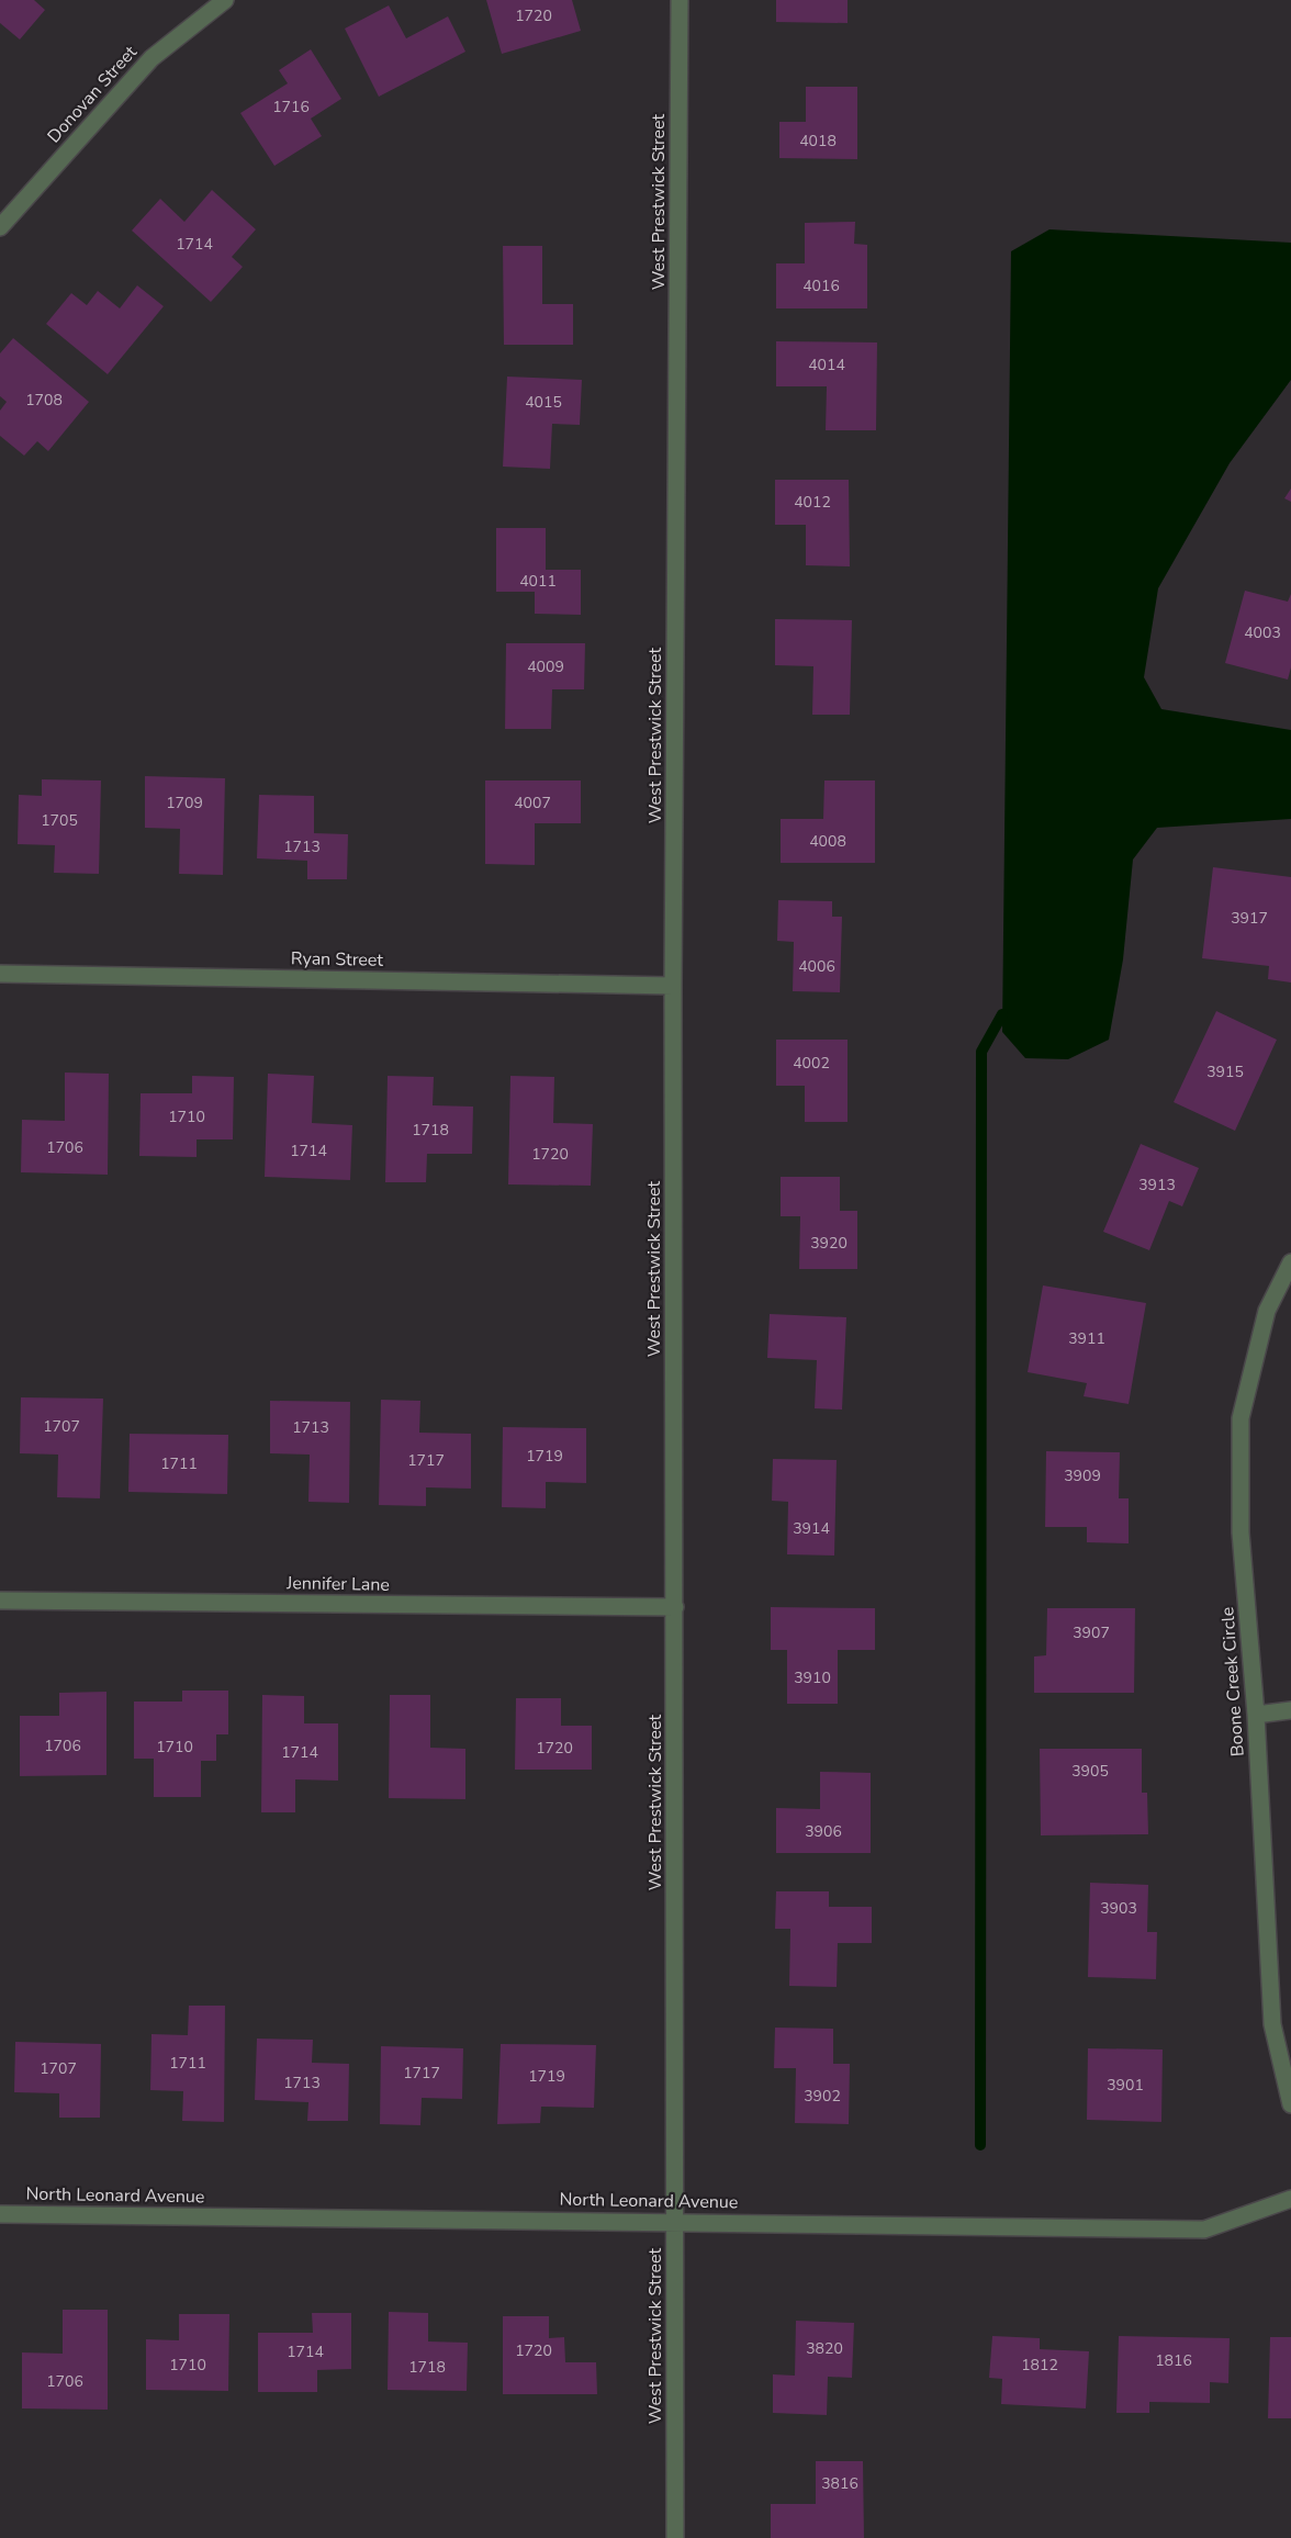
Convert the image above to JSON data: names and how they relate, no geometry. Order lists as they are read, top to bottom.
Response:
{
  "streets": {
    "street": [
      "Donovan Street",
      "West Prestwick Street",
      "Ryan Street",
      "Jennifer Lane",
      "Boone Creek Circle",
      "North Leonard Avenue"
    ]
  },
  "crossings": [
    ["West Prestwick Street", "Ryan Street"],
    ["West Prestwick Street", "Jennifer Lane"],
    ["West Prestwick Street", "North Leonard Avenue"]
  ],
  "house_numbers": [
    "1720",
    "1716",
    "4018",
    "1714",
    "4016",
    "4014",
    "1708",
    "4015",
    "4012",
    "4011",
    "4003",
    "4009",
    "1709",
    "4007",
    "1705",
    "4008",
    "1713",
    "3917",
    "4006",
    "4002",
    "3915",
    "1710",
    "1718",
    "1706",
    "1714",
    "1720",
    "3913",
    "3920",
    "3911",
    "1707",
    "1713",
    "1719",
    "1717",
    "1711",
    "3909",
    "3914",
    "3907",
    "3910",
    "1706",
    "1710",
    "1720",
    "1714",
    "3905",
    "3906",
    "3903",
    "1711",
    "1707",
    "1717",
    "1719",
    "1713",
    "3901",
    "3902",
    "3820",
    "1720",
    "1714",
    "1816",
    "1710",
    "1812",
    "1718",
    "1706",
    "3816"
  ]
}
